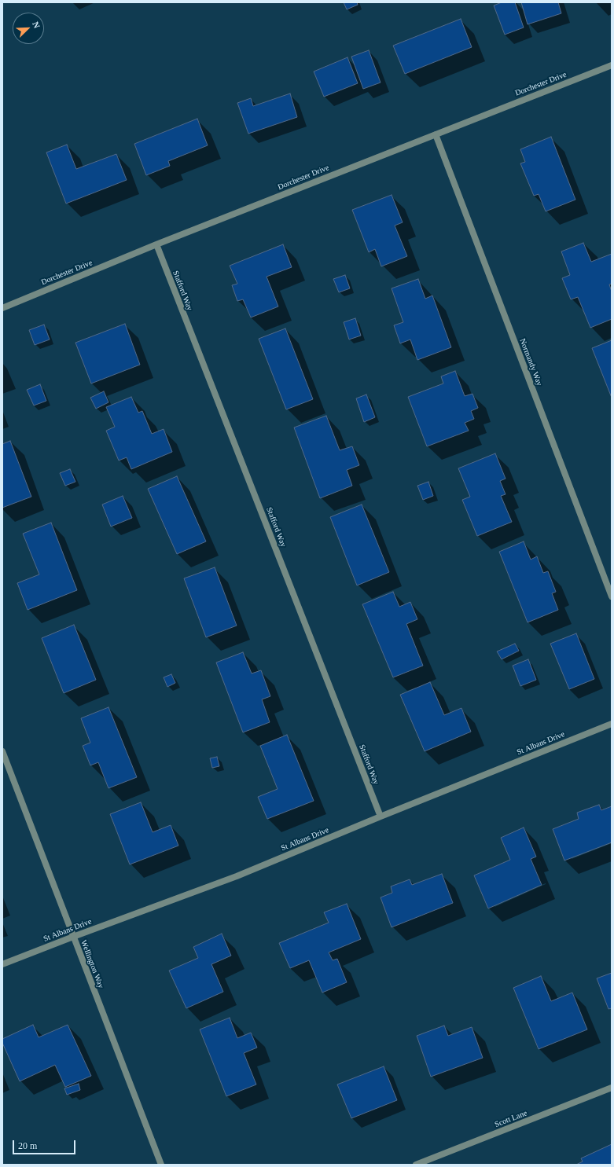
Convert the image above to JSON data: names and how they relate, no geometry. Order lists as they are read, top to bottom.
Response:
{
  "streets": {
    "street": [
      "Dorchester Drive",
      "Stafford Way",
      "Normandy Way",
      "St Albans Drive",
      "Wellington Way",
      "Scott Lane"
    ]
  },
  "crossings": [
    ["Dorchester Drive", "Stafford Way"],
    ["Dorchester Drive", "Normandy Way"],
    ["Stafford Way", "St Albans Drive"],
    ["St Albans Drive", "Wellington Way"]
  ],
  "scale_bar": "20 m",
  "north": "top right"
}
